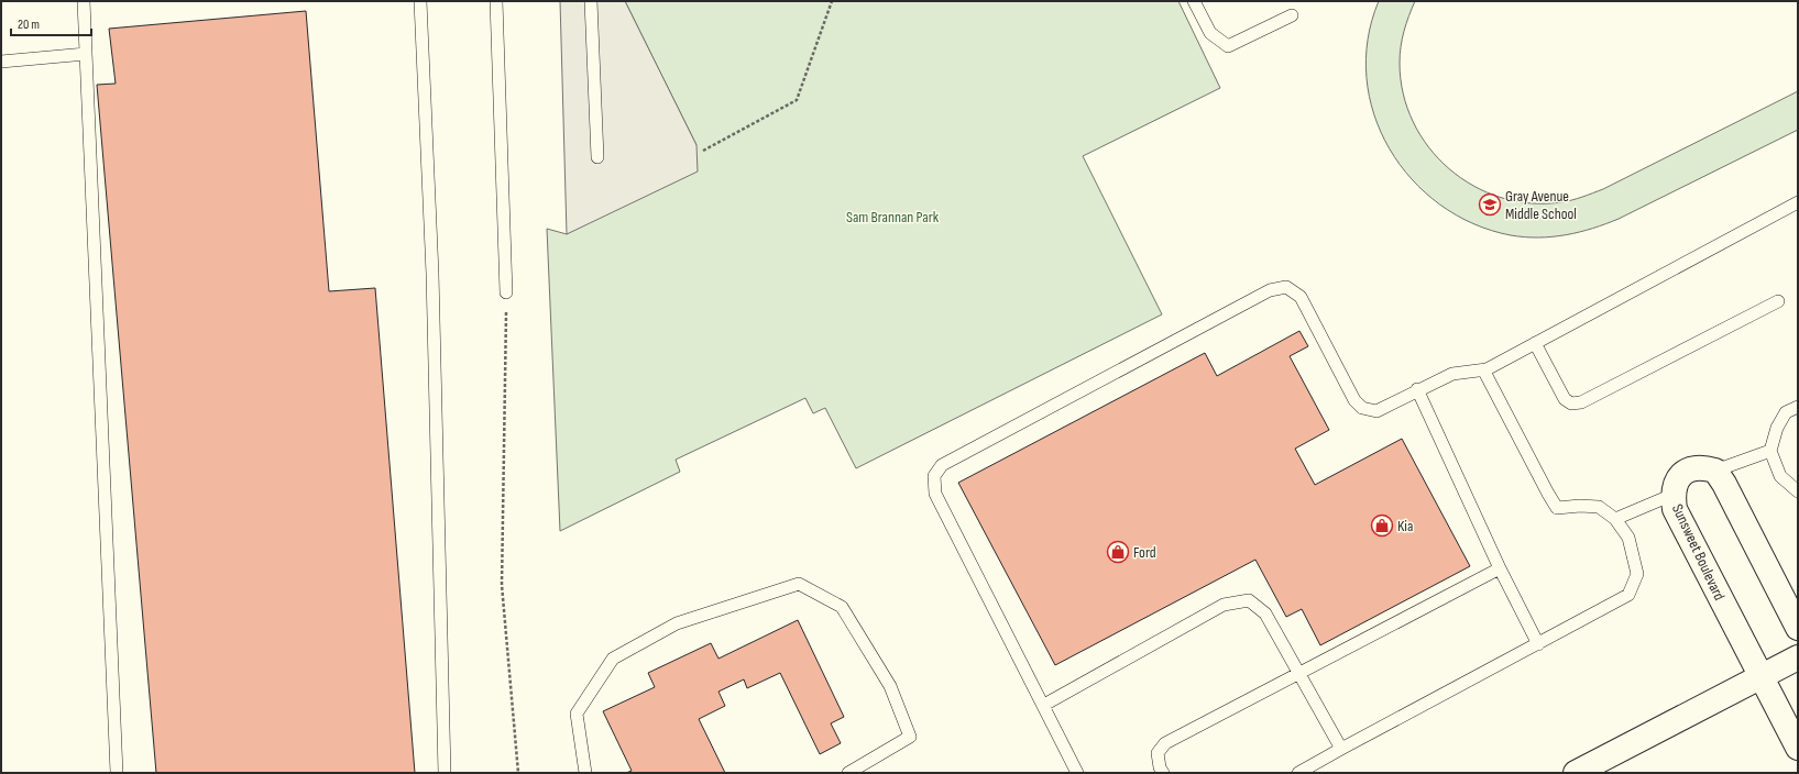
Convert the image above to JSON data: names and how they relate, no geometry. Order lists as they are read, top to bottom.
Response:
{
  "streets": {
    "main road": ["Sunsweet Boulevard"]
  },
  "parks": ["Sam Brannan Park"],
  "places": {
    "school or university": ["Gray Avenue Middle School"],
    "shop": ["Kia", "Ford"]
  },
  "scale_bar": "20 m"
}
